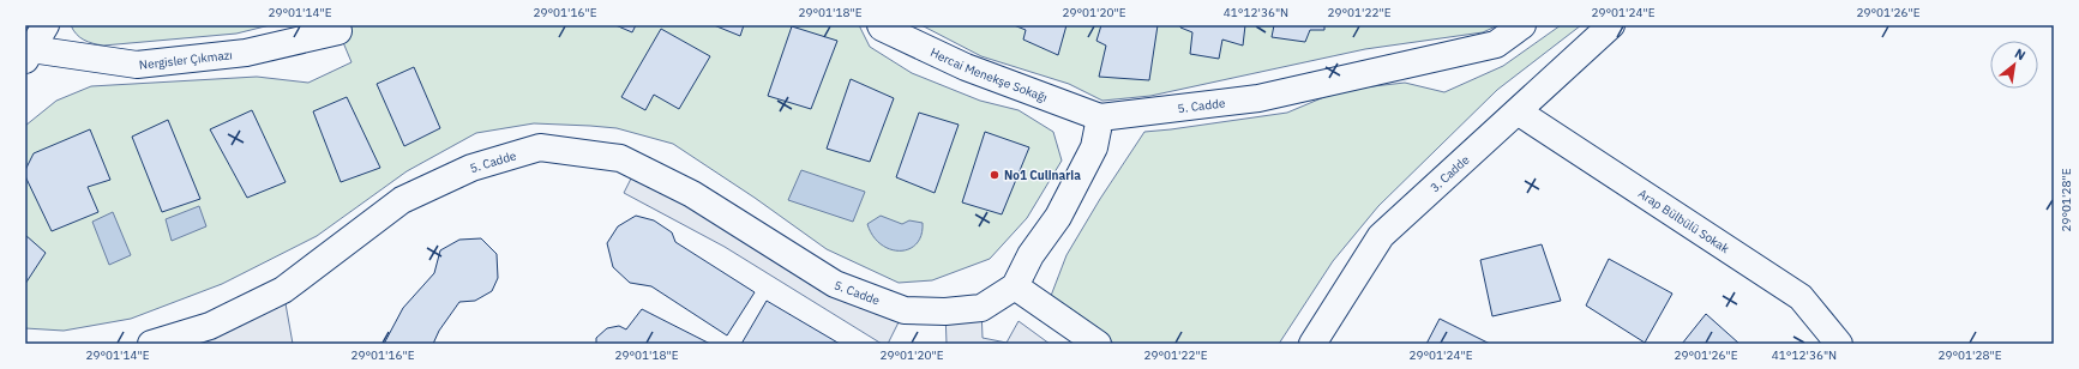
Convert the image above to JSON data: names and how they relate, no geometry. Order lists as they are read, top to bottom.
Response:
{
  "streets": {
    "street": [
      "Nergisler Çıkmazı",
      "Hercai Menekşe Sokağı",
      "5. Cadde",
      "3. Cadde",
      "Arap Bülbülü Sokak"
    ]
  },
  "crossings": [
    ["Hercai Menekşe Sokağı", "5. Cadde"],
    ["3. Cadde", "Arap Bülbülü Sokak"]
  ],
  "places": ["No1 Culinaria"],
  "north": "top right",
  "coordinates": [
    "29°01'14\"E",
    "29°01'16\"E",
    "29°01'18\"E",
    "29°01'20\"E",
    "41°12'36\"N",
    "29°01'22\"E",
    "29°01'24\"E",
    "29°01'26\"E",
    "29°01'28\"E"
  ]
}
